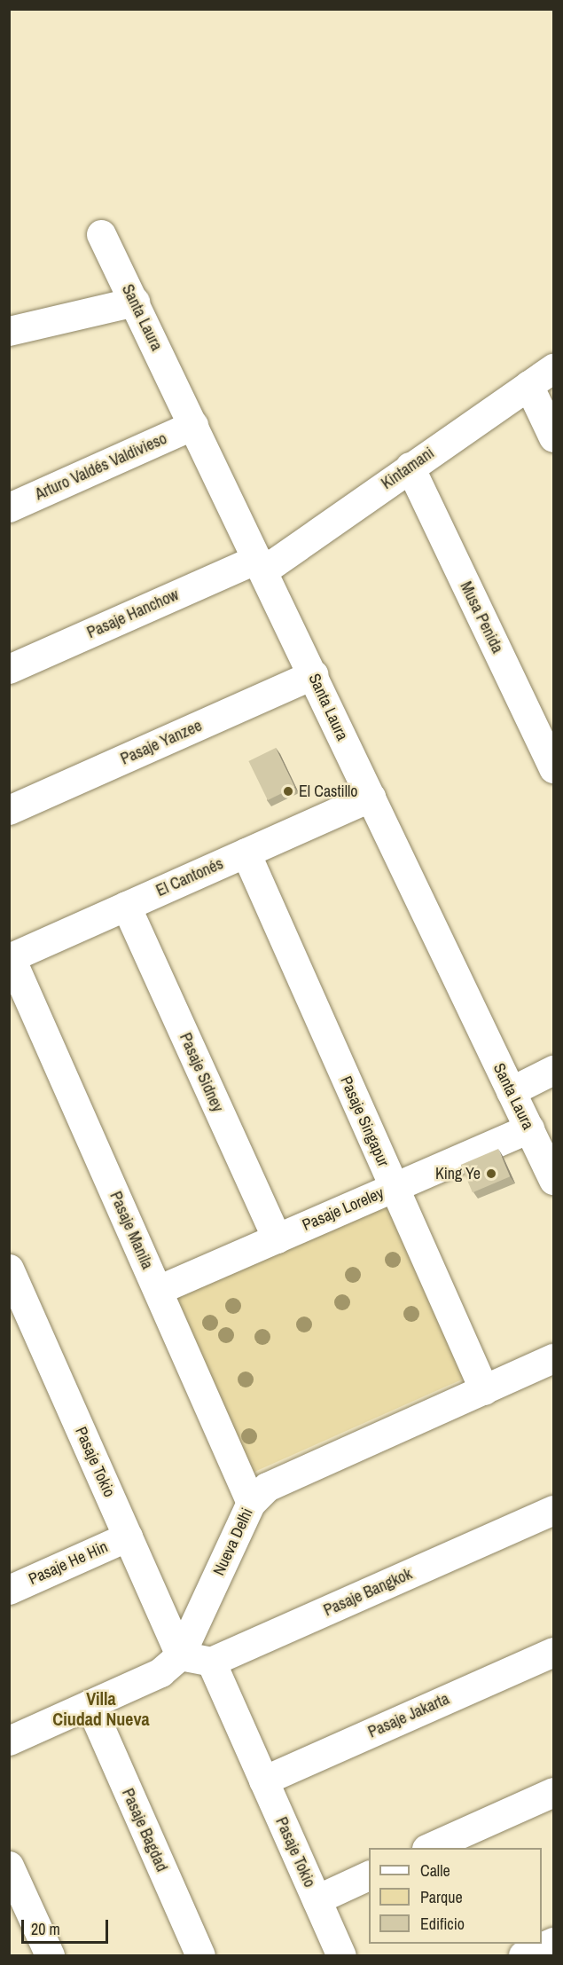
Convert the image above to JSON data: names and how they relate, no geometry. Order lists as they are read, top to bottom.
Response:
{
  "streets": {
    "street": [
      "Santa Laura",
      "Arturo Valdés Valdivieso",
      "Kintamani",
      "Pasaje Hanchow",
      "Musa Penida",
      "Pasaje Yanzee",
      "El Cantonés",
      "Pasaje Sidney",
      "Pasaje Singapur",
      "Pasaje Loreley",
      "Pasaje Manila",
      "Pasaje Tokio",
      "Nueva Delhi",
      "Pasaje He Hin",
      "Pasaje Bangkok",
      "Pasaje Jakarta",
      "Pasaje Bagdad"
    ]
  },
  "crossings": [
    ["Santa Laura", "Arturo Valdés Valdivieso"],
    ["Santa Laura", "Kintamani"],
    ["Santa Laura", "Pasaje Hanchow"],
    ["Santa Laura", "Pasaje Yanzee"],
    ["Santa Laura", "El Cantonés"],
    ["Santa Laura", "Pasaje Loreley"],
    ["Kintamani", "Pasaje Hanchow"],
    ["Kintamani", "Musa Penida"],
    ["El Cantonés", "Pasaje Sidney"],
    ["El Cantonés", "Pasaje Singapur"],
    ["El Cantonés", "Pasaje Manila"],
    ["Pasaje Sidney", "Pasaje Loreley"],
    ["Pasaje Singapur", "Pasaje Loreley"],
    ["Pasaje Singapur", "Nueva Delhi"],
    ["Pasaje Loreley", "Pasaje Manila"],
    ["Pasaje Manila", "Nueva Delhi"],
    ["Pasaje Tokio", "Nueva Delhi"],
    ["Pasaje Tokio", "Pasaje He Hin"],
    ["Pasaje Tokio", "Pasaje Bangkok"],
    ["Pasaje Tokio", "Pasaje Jakarta"],
    ["Nueva Delhi", "Pasaje Bagdad"]
  ],
  "districts": ["Villa Ciudad Nueva"],
  "places": ["El Castillo", "King Ye"],
  "legend": ["Calle", "Parque", "Edificio"],
  "scale_bar": "20 m"
}
